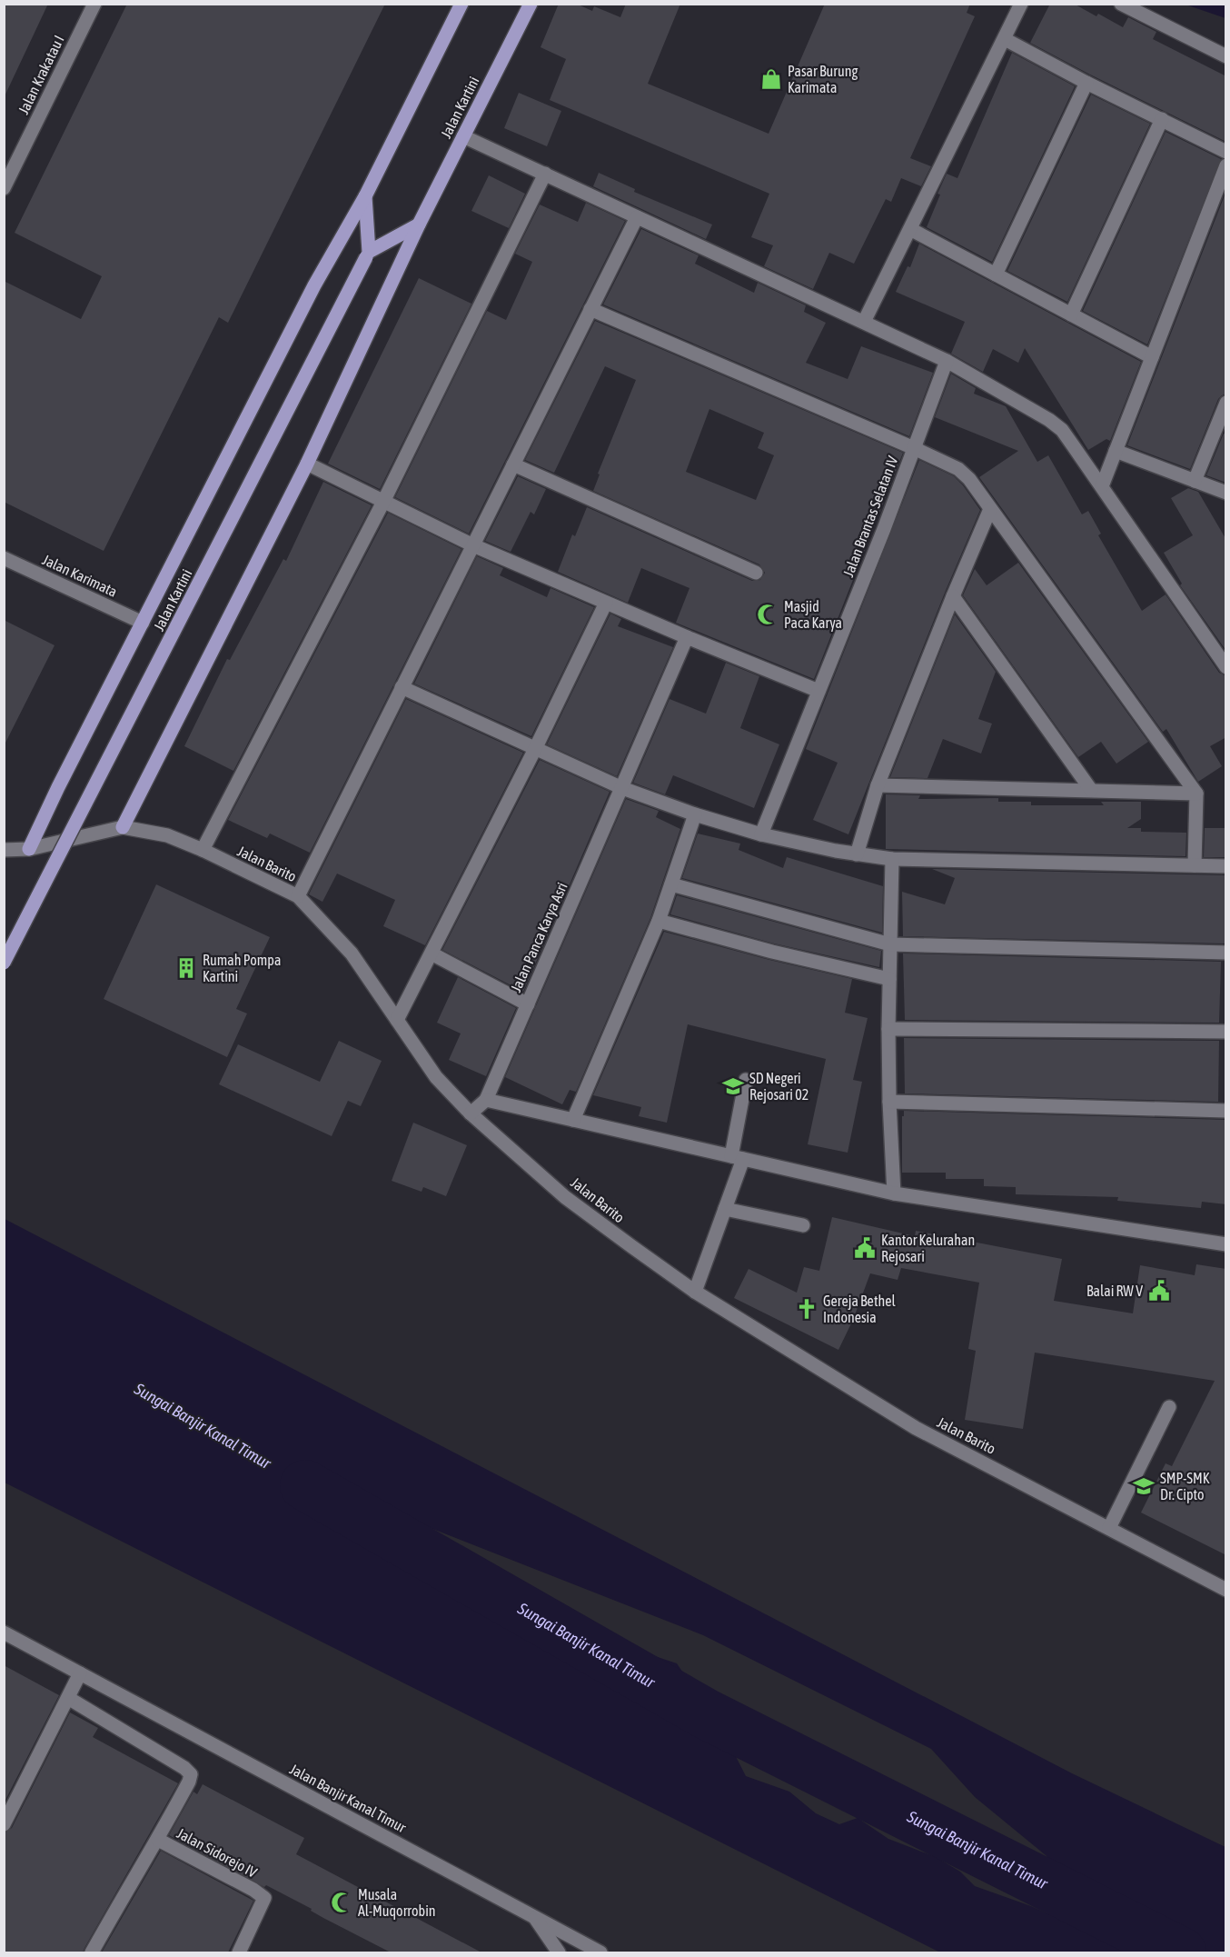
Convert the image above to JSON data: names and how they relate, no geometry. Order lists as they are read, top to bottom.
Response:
{
  "streets": {
    "main road": ["Jalan Kartini"],
    "street": [
      "Jalan Krakatau I",
      "Jalan Brantas Selatan IV",
      "Jalan Karimata",
      "Jalan Barito",
      "Jalan Panca Karya Asri",
      "Jalan Banjir Kanal Timur",
      "Jalan Sidorejo IV"
    ]
  },
  "crossings": [
    ["Jalan Kartini", "Jalan Karimata"],
    ["Jalan Kartini", "Jalan Barito"]
  ],
  "water": ["Sungai Banjir Kanal Timur"],
  "places": {
    "shop": ["Pasar Burung Karimata"],
    "mosque": ["Masjid Paca Karya", "Musala Al-Muqorrobin"],
    "building": ["Rumah Pompa Kartini"],
    "school or university": ["SD Negeri Rejosari 02", "SMP-SMK Dr. Cipto"],
    "public building": ["Kantor Kelurahan Rejosari", "Balai RW V"],
    "church": ["Gereja Bethel Indonesia"]
  }
}
